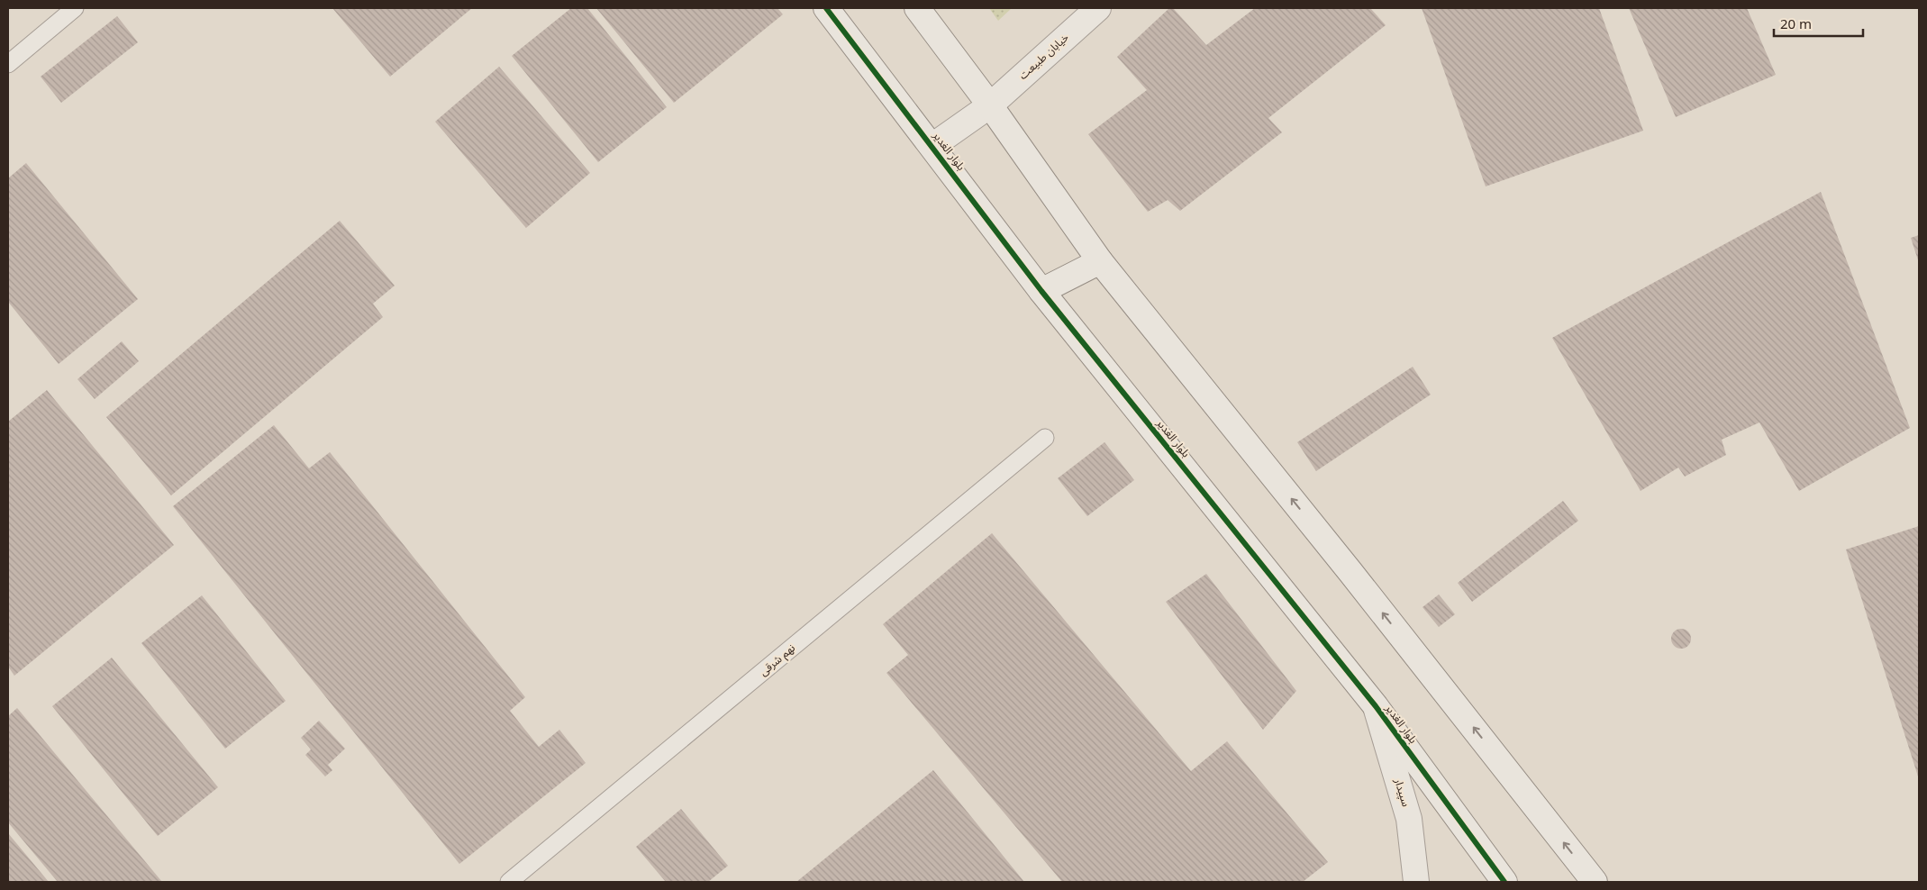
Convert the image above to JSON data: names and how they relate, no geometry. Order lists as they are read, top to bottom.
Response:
{
  "streets": {
    "street": ["خیابان طبیعت", "بلوار الغدیر", "سپیدار"],
    "lane": ["نهم شرقی"]
  },
  "crossings": [
    ["خیابان طبیعت", "بلوار الغدیر"],
    ["بلوار الغدیر", "سپیدار"]
  ],
  "scale_bar": "20 m"
}
